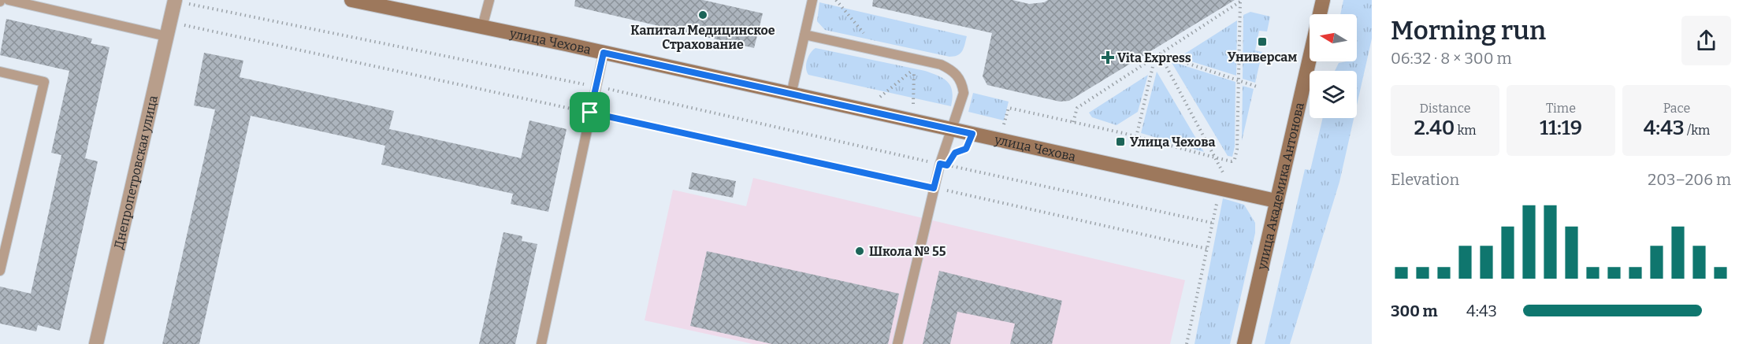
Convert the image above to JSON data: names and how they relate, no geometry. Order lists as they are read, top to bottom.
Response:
{
  "streets": {
    "street": ["улица Чехова", "Днепропетровская улица", "улица Академика Антонова"]
  },
  "crossings": [
    ["улица Чехова", "улица Академика Антонова"]
  ],
  "places": {
    "other": ["Капитал Медицинское Страхование", "Школа № 55"],
    "transit": ["Универсам", "Улица Чехова"],
    "health": ["Vita Express"]
  },
  "north": "left",
  "page": {
    "heading": ["Morning run", "06:32 · 8 × 300 m"],
    "stats": [
      ["Distance", "2.40 km"],
      ["Time", "11:19"],
      ["Pace", "4:43 /km"]
    ],
    "chart": ["Elevation", "203–206 m"],
    "list": [
      {
        "name": "300 m",
        "note": "4:43"
      }
    ]
  }
}
